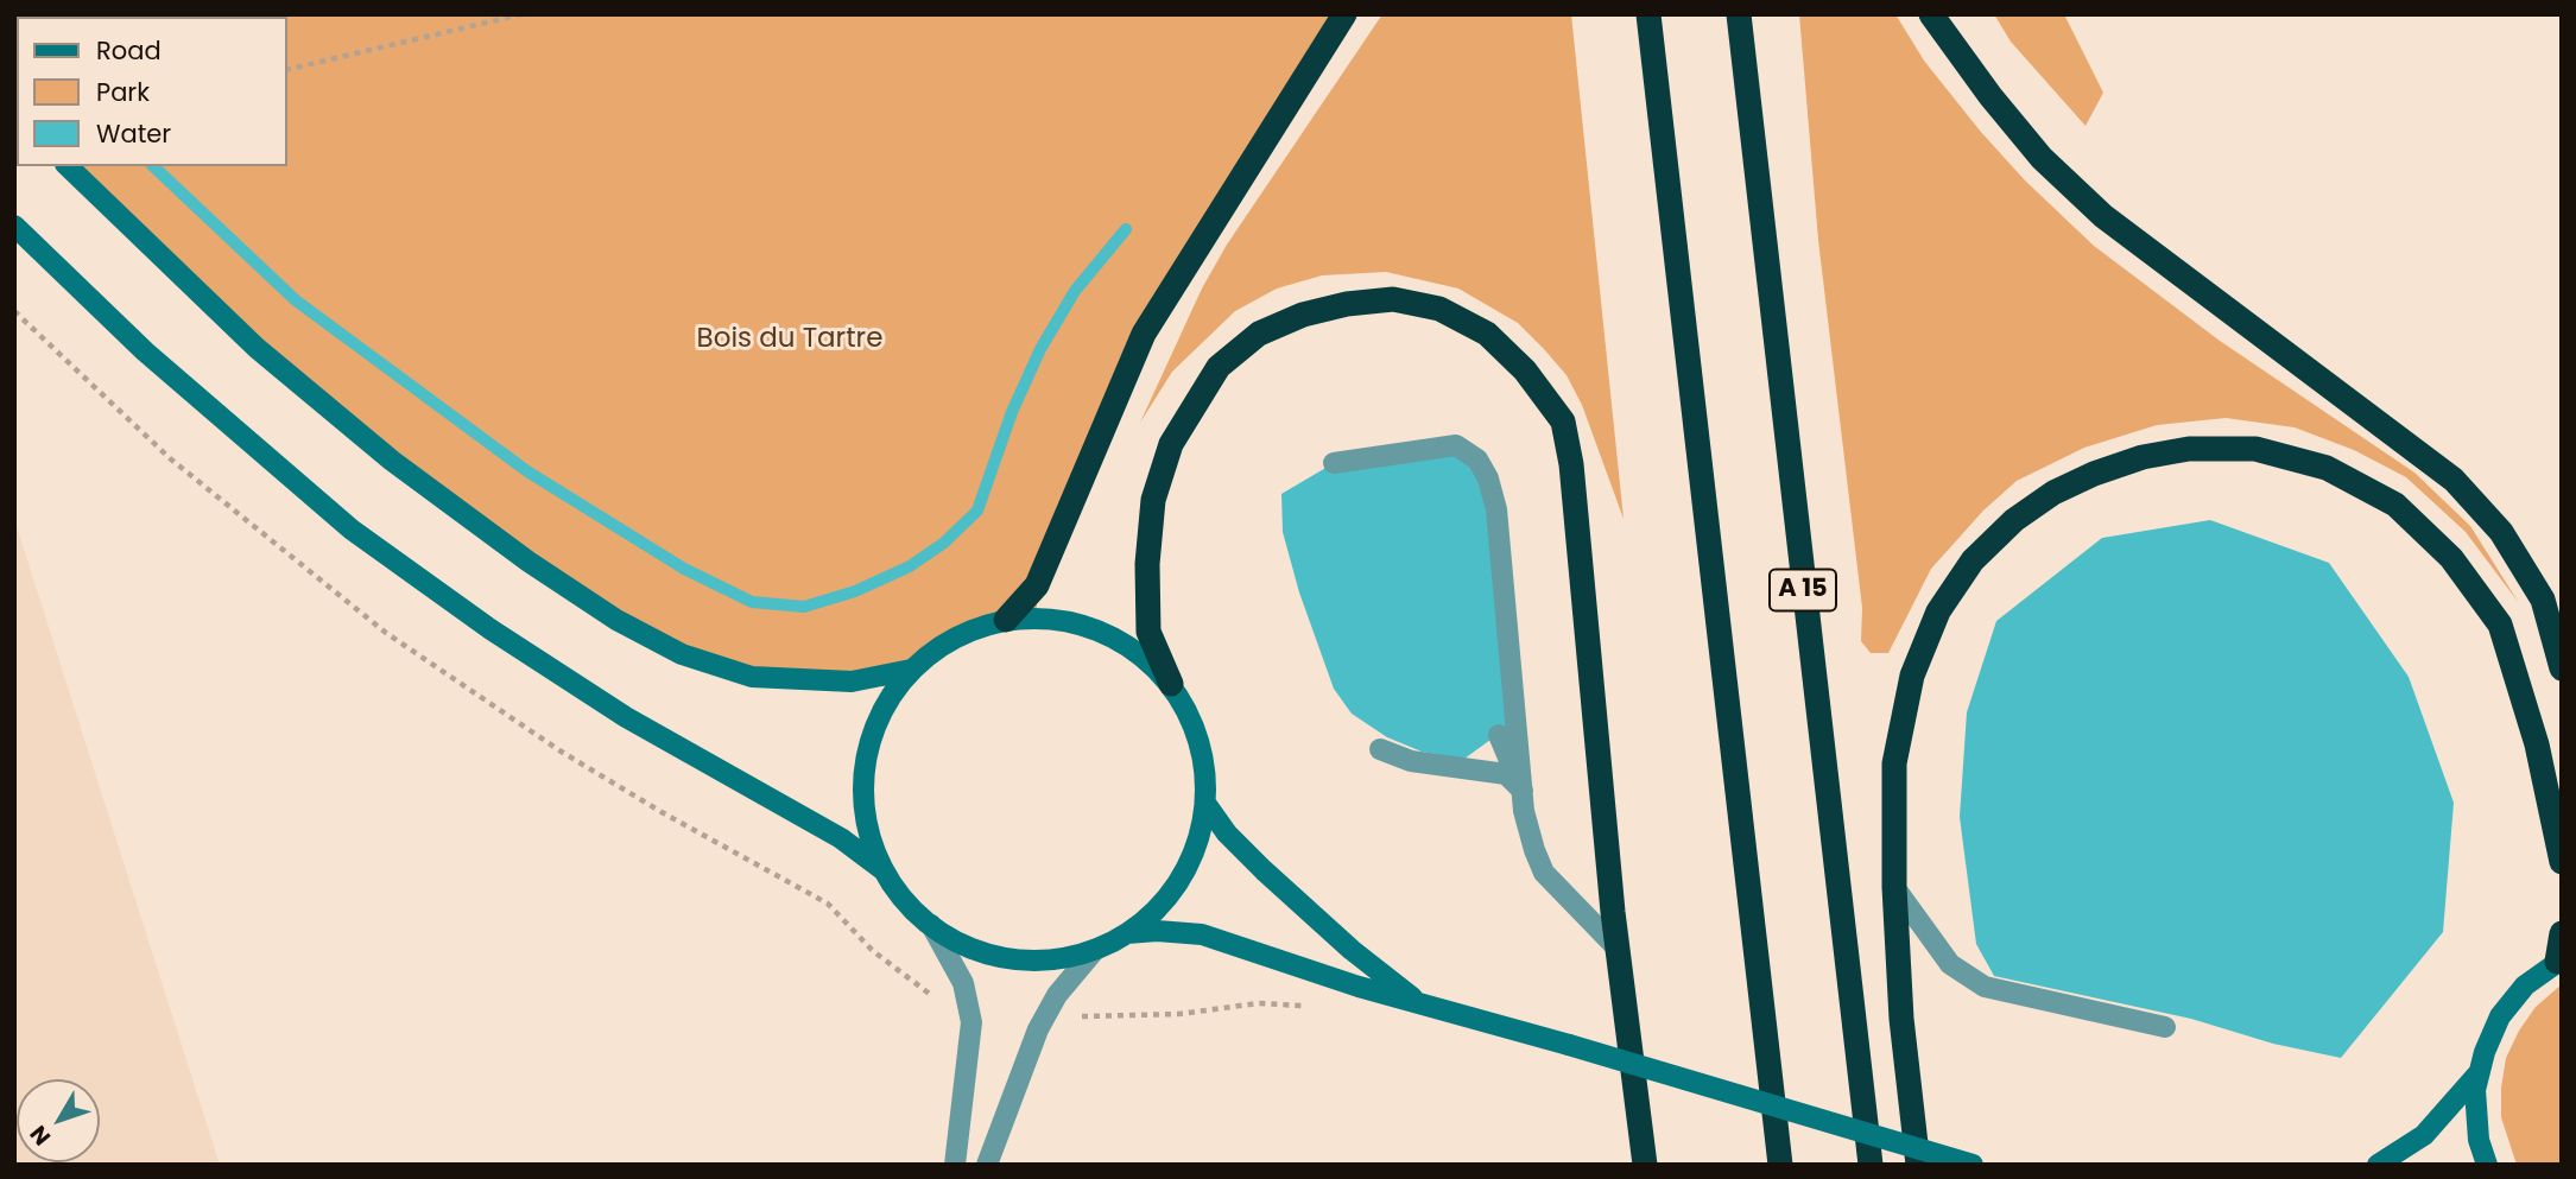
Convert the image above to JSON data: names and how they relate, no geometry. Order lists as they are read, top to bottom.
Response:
{
  "streets": {
    "highway": ["A 15"]
  },
  "parks": ["Bois du Tartre"],
  "legend": ["Road", "Park", "Water"],
  "north": "bottom left"
}
